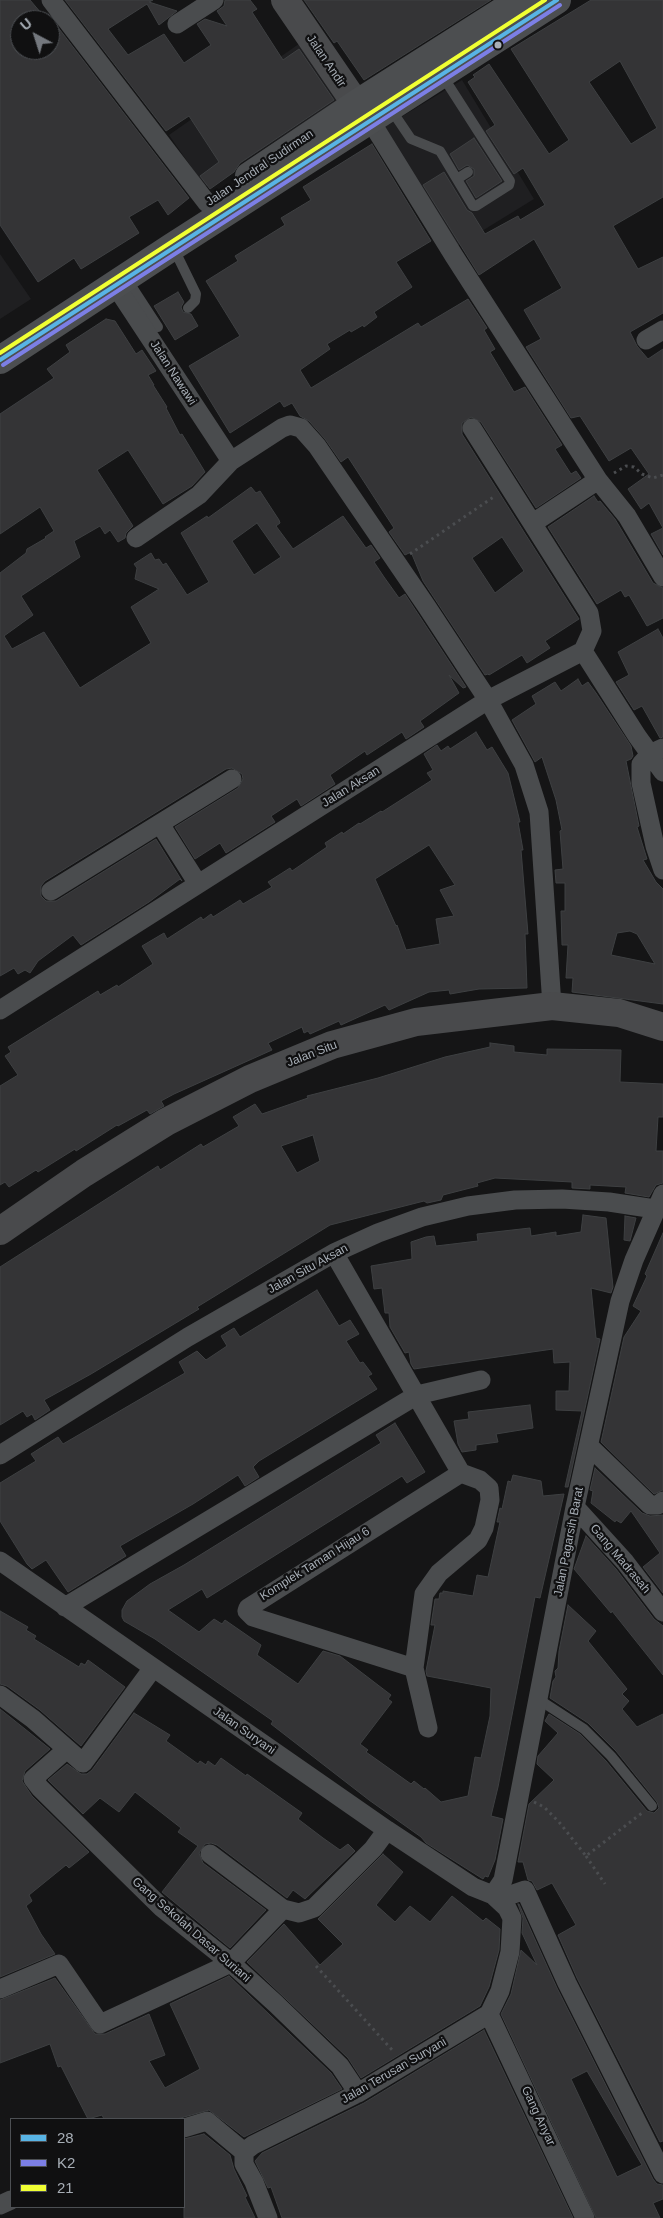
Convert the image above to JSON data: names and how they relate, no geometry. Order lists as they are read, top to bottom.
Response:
{
  "streets": {
    "main road": ["Jalan Jendral Sudirman"],
    "street": [
      "Jalan Andir",
      "Jalan Nawawi",
      "Jalan Aksan",
      "Jalan Situ",
      "Jalan Situ Aksan",
      "Jalan Pagarsih Barat",
      "Gang Madrasah",
      "Komplek Taman Hijau 6",
      "Jalan Suryani",
      "Gang Sekolah Dasar Suriani",
      "Jalan Terusan Suryani",
      "Gang Anyar"
    ]
  },
  "crossings": [
    ["Jalan Andir", "Jalan Jendral Sudirman"],
    ["Jalan Jendral Sudirman", "Jalan Nawawi"],
    ["Jalan Situ Aksan", "Jalan Pagarsih Barat"],
    ["Jalan Pagarsih Barat", "Gang Madrasah"],
    ["Jalan Pagarsih Barat", "Jalan Suryani"],
    ["Gang Sekolah Dasar Suriani", "Jalan Terusan Suryani"],
    ["Jalan Terusan Suryani", "Gang Anyar"]
  ],
  "lines": ["transit line 28", "transit line 21", "transit line K2"],
  "legend": ["28", "K2", "21"],
  "north": "top left"
}
